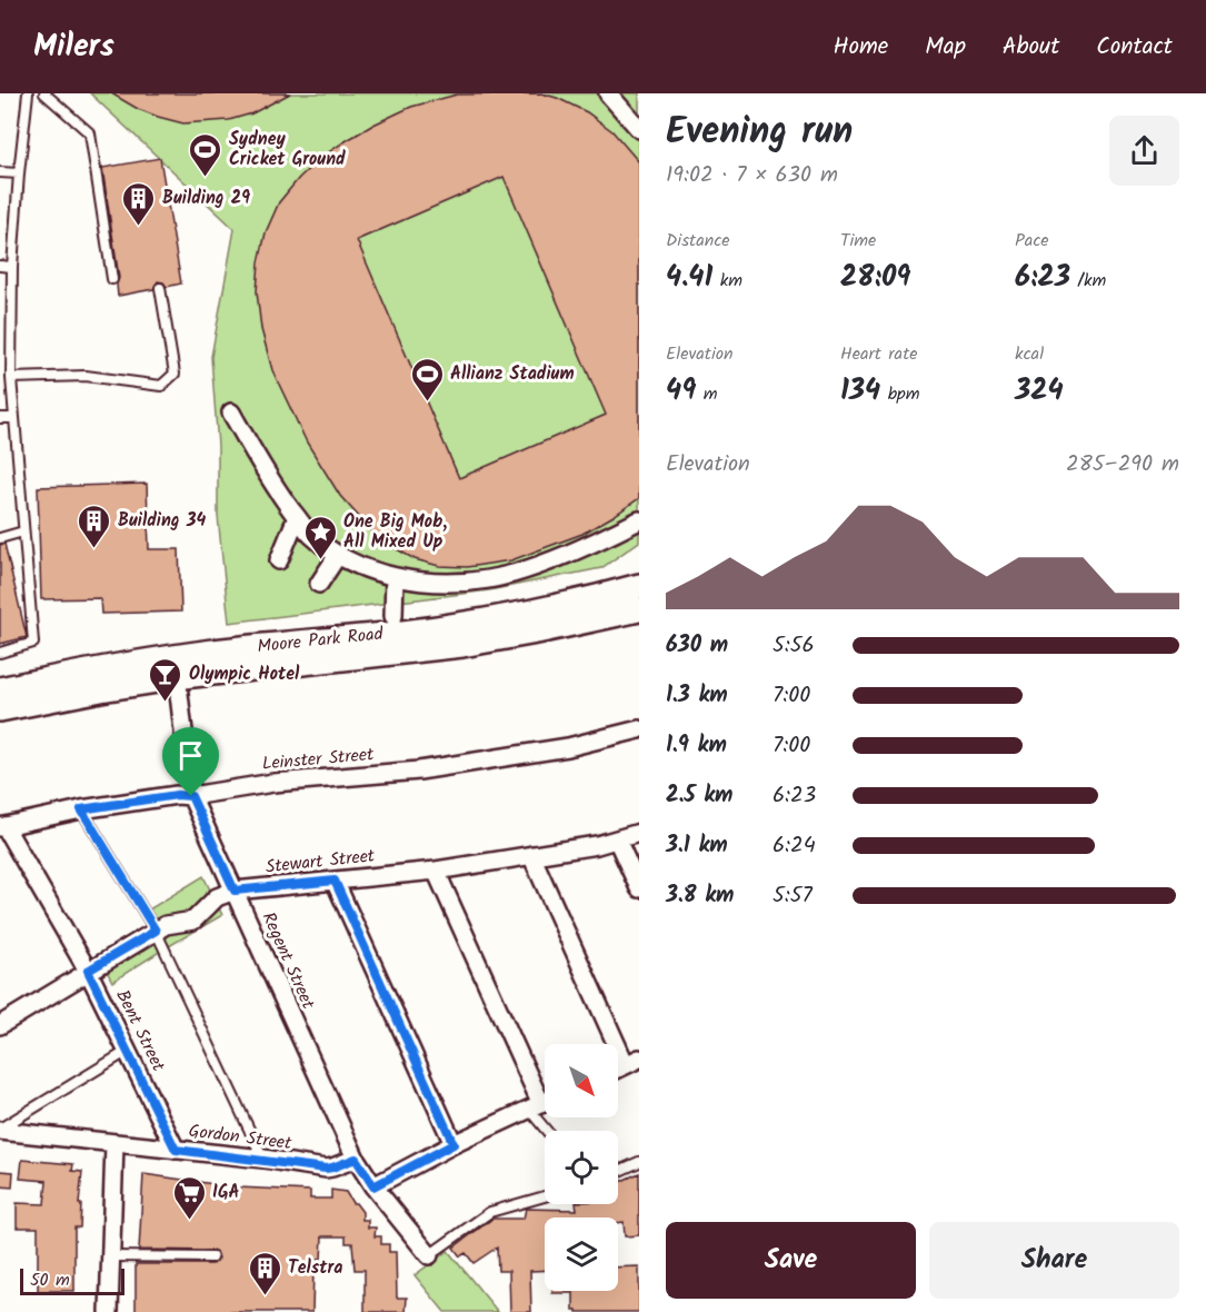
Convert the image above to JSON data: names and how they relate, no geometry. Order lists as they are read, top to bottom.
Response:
{
  "streets": {
    "main road": ["Moore Park Road"],
    "street": [
      "Leinster Street",
      "Stewart Street",
      "Regent Street",
      "Bent Street",
      "Gordon Street"
    ]
  },
  "crossings": [
    ["Moore Park Road", "Regent Street"],
    ["Leinster Street", "Regent Street"],
    ["Leinster Street", "Bent Street"],
    ["Stewart Street", "Regent Street"],
    ["Stewart Street", "Bent Street"],
    ["Regent Street", "Gordon Street"],
    ["Bent Street", "Gordon Street"]
  ],
  "places": {
    "sports": ["Sydney Cricket Ground", "Allianz Stadium"],
    "building": ["Building 29", "Building 34", "Telstra"],
    "place": ["One Big Mob, All Mixed Up"],
    "bar": ["Olympic Hotel"],
    "supermarket": ["IGA"]
  },
  "scale_bar": "50 m",
  "north": "bottom right",
  "page": {
    "header": "Milers",
    "nav": [
      "Home",
      "Map",
      "About",
      "Contact"
    ],
    "heading": ["Evening run", "19:02 · 7 × 630 m"],
    "stats": [
      ["Distance", "4.41 km"],
      ["Time", "28:09"],
      ["Pace", "6:23 /km"],
      ["Elevation", "49 m"],
      ["Heart rate", "134 bpm"],
      ["kcal", "324"]
    ],
    "chart": ["Elevation", "285–290 m"],
    "list": [
      {
        "name": "630 m",
        "note": "5:56"
      },
      {
        "name": "1.3 km",
        "note": "7:00"
      },
      {
        "name": "1.9 km",
        "note": "7:00"
      },
      {
        "name": "2.5 km",
        "note": "6:23"
      },
      {
        "name": "3.1 km",
        "note": "6:24"
      },
      {
        "name": "3.8 km",
        "note": "5:57"
      }
    ],
    "buttons": ["Save", "Share"],
    "scale": "50 m"
  }
}
